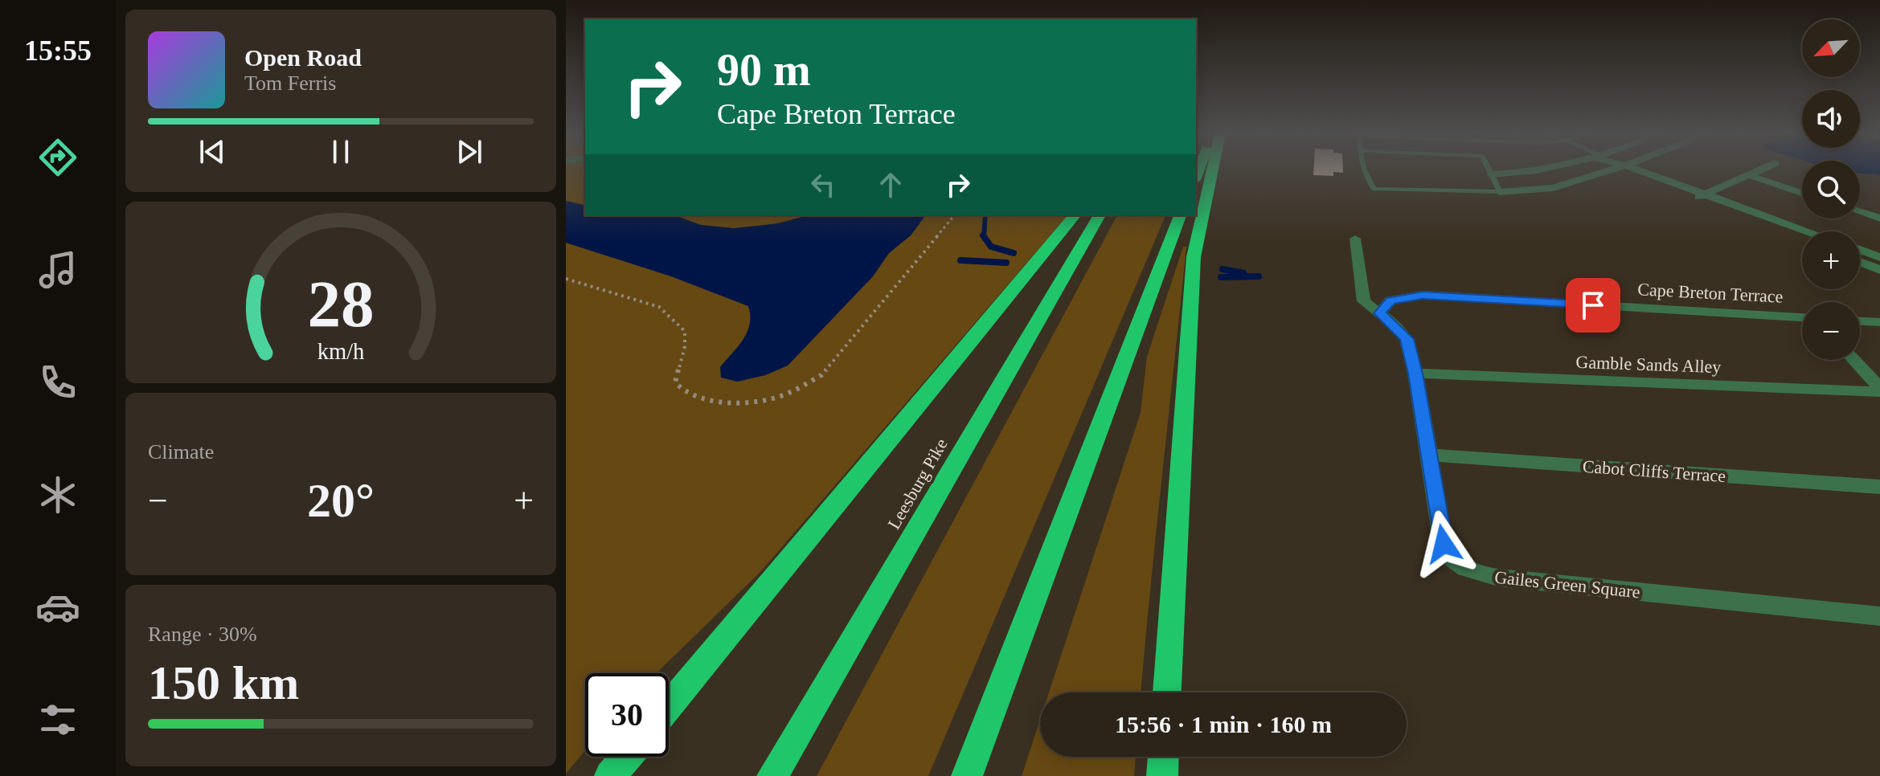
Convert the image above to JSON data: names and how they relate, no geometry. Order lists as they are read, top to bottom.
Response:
{
  "streets": {
    "highway": ["Leesburg Pike"],
    "street": [
      "Cape Breton Terrace",
      "Gamble Sands Alley",
      "Cabot Cliffs Terrace",
      "Gailes Green Square"
    ]
  },
  "crossings": [
    ["Cape Breton Terrace", "Gailes Green Square"],
    ["Gamble Sands Alley", "Gailes Green Square"],
    ["Cabot Cliffs Terrace", "Gailes Green Square"]
  ],
  "north": "bottom left",
  "page": {
    "tabs": "15:55",
    "map_buttons": ["+", "−"],
    "turn": ["90 m", "Cape Breton Terrace"],
    "song": ["Open Road", "Tom Ferris"],
    "tile": [
      "Climate",
      ["Range · 30%", "150 km"]
    ],
    "heat": ["−", "20°", "+"],
    "limit": "30",
    "trip": "15:56 · 1 min · 160 m",
    "gauge": ["28", "km/h"]
  }
}
